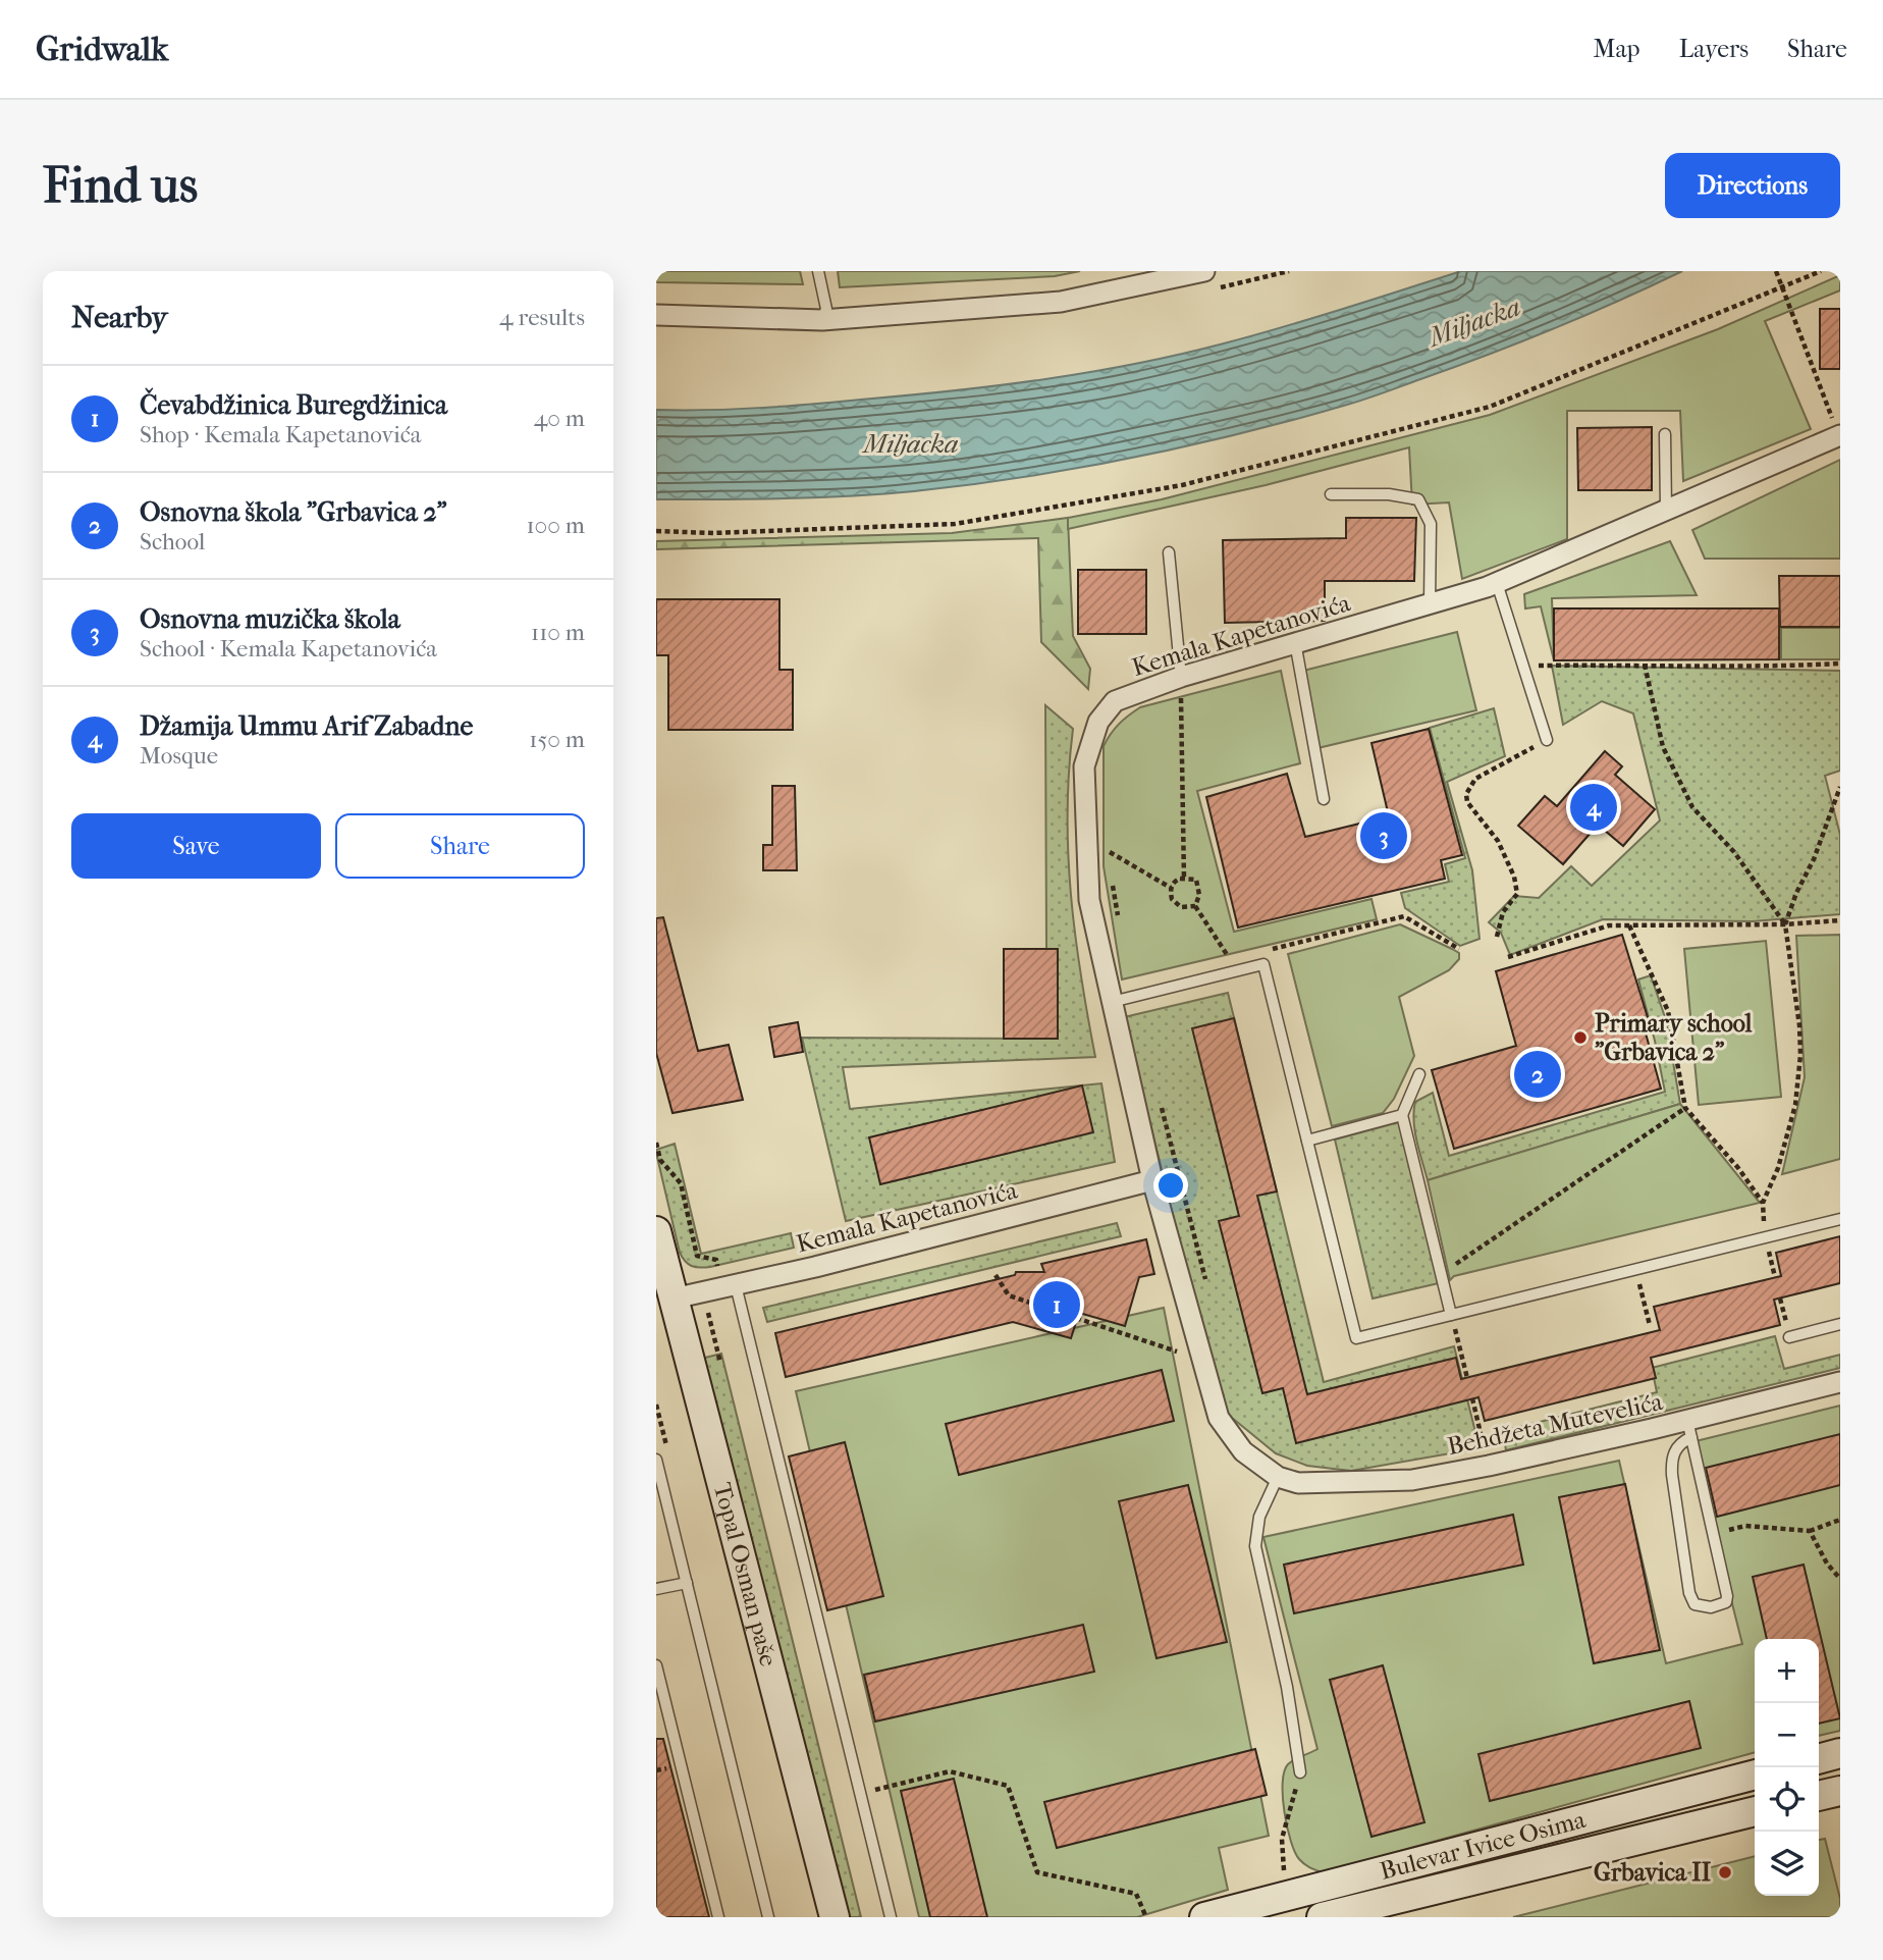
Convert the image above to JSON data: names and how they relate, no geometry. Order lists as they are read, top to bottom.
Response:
{
  "streets": {
    "main road": ["Topal Osman paše", "Bulevar Ivice Osima"],
    "street": ["Kemala Kapetanovića", "Behdžeta Mutevelića"]
  },
  "crossings": [
    ["Kemala Kapetanovića", "Behdžeta Mutevelića"],
    ["Kemala Kapetanovića", "Topal Osman paše"]
  ],
  "water": ["Miljacka"],
  "places": ["Primary school \"Grbavica 2\"", "Grbavica II"],
  "page": {
    "header": "Gridwalk",
    "nav": ["Map", "Layers", "Share"],
    "buttons": [
      "Directions",
      ["Save", "Share"]
    ],
    "title": "Find us",
    "heading": ["Nearby", "4 results"],
    "list": [
      {
        "mark": "1",
        "name": "Čevabdžinica Buregdžinica",
        "note": "Shop · Kemala Kapetanovića",
        "value": "40 m"
      },
      {
        "mark": "2",
        "name": "Osnovna škola \"Grbavica 2\"",
        "note": "School",
        "value": "100 m"
      },
      {
        "mark": "3",
        "name": "Osnovna muzička škola",
        "note": "School · Kemala Kapetanovića",
        "value": "110 m"
      },
      {
        "mark": "4",
        "name": "Džamija Ummu Arif Zabadne",
        "note": "Mosque",
        "value": "150 m"
      }
    ],
    "pins": [
      "4",
      "3",
      "2",
      "1"
    ],
    "map_buttons": ["+", "−"]
  }
}
